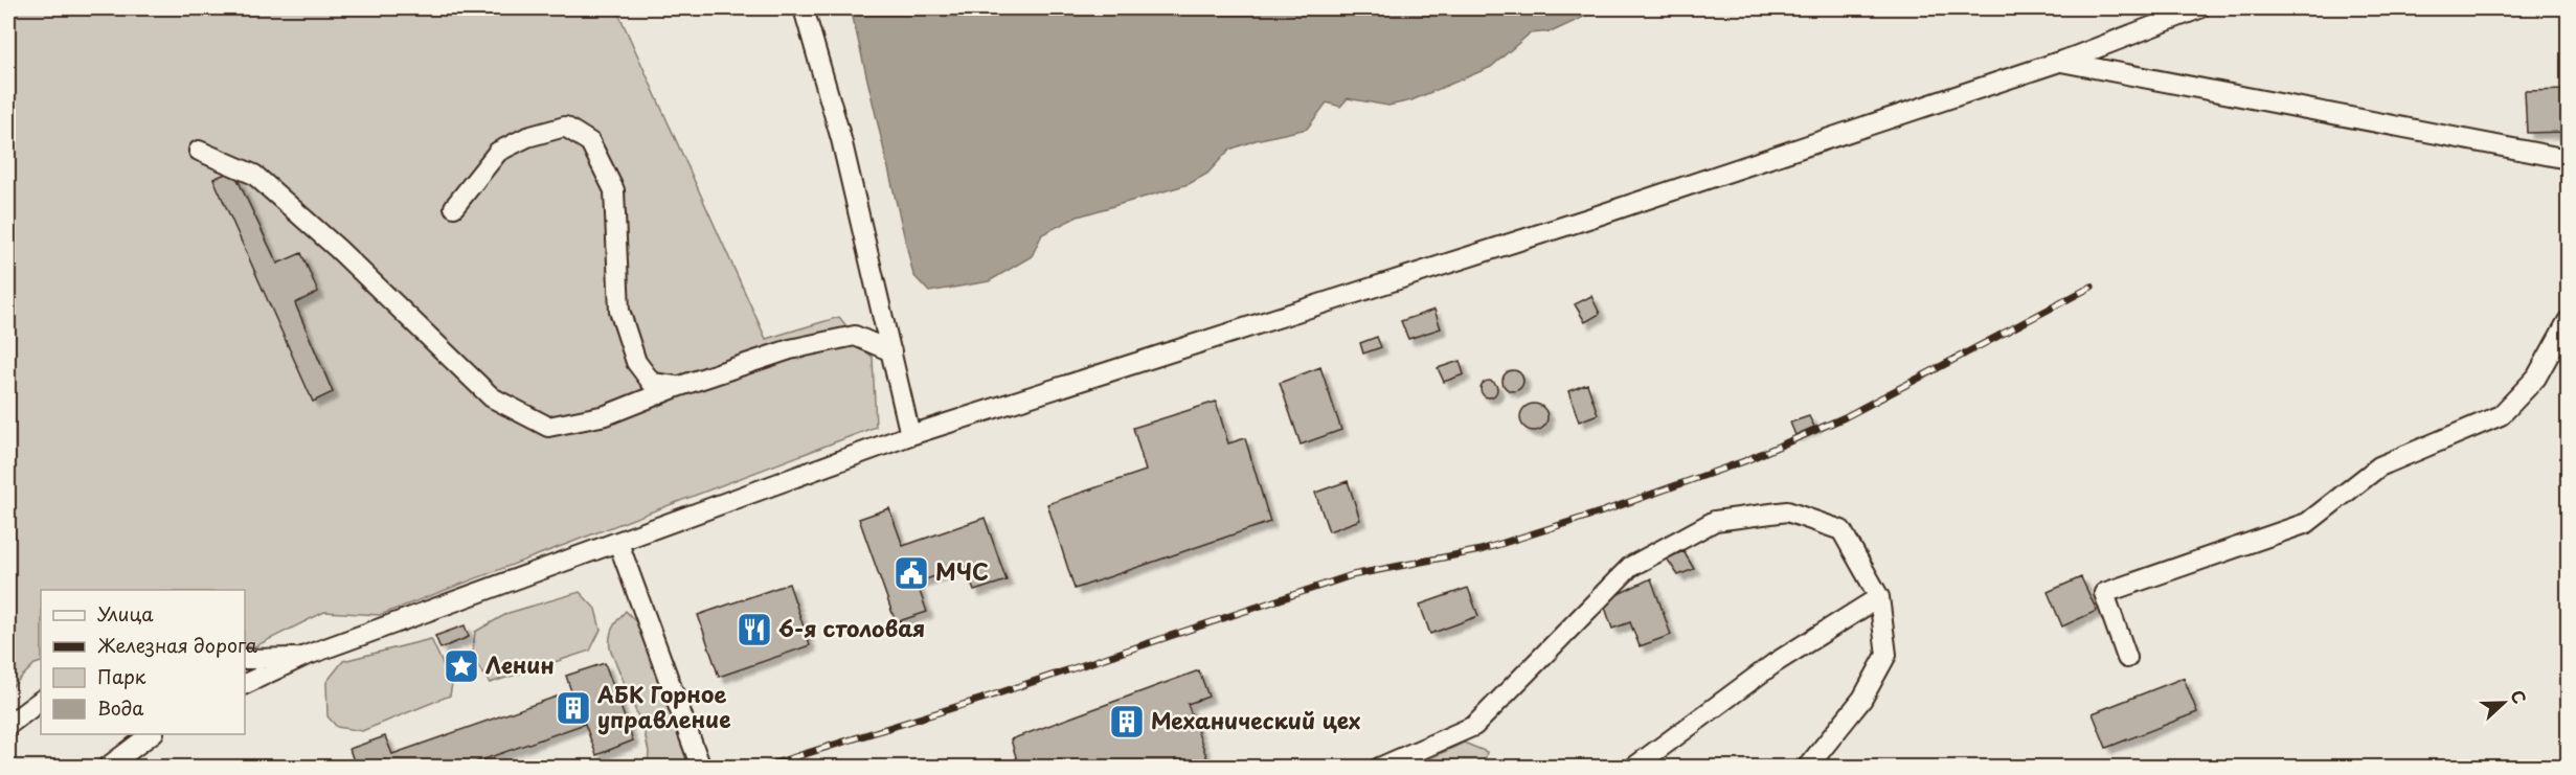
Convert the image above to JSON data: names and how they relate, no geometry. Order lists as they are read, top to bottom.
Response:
{
  "places": {
    "public building": ["МЧС"],
    "restaurant": ["6-я столовая"],
    "place": ["Ленин"],
    "building": ["АБК Горное управление", "Механический цех"]
  },
  "legend": [
    "Улица",
    "Железная дорога",
    "Парк",
    "Вода"
  ],
  "north": "right"
}
